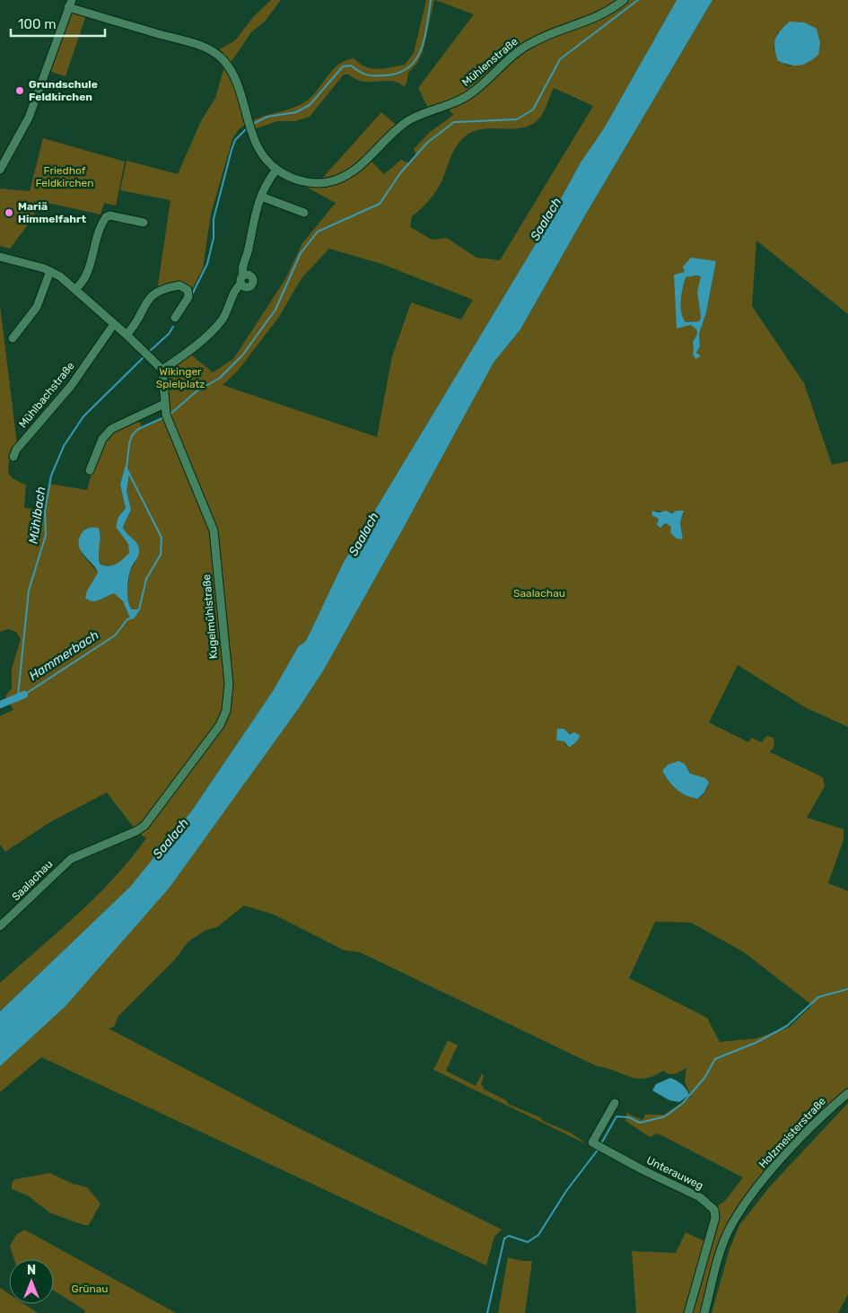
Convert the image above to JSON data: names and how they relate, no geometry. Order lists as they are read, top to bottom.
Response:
{
  "streets": {
    "street": [
      "Mühlenstraße",
      "Mühlbachstraße",
      "Kugelmühlstraße",
      "Saalachau",
      "Holzmeisterstraße",
      "Unterauweg"
    ]
  },
  "crossings": [
    ["Kugelmühlstraße", "Saalachau"]
  ],
  "water": ["Saalach", "Mühlbach", "Hammerbach"],
  "parks": [
    "Friedhof Feldkirchen",
    "Wikinger Spielplatz",
    "Saalachau",
    "Grünau"
  ],
  "places": ["Grundschule Feldkirchen", "Mariä Himmelfahrt"],
  "scale_bar": "100 m",
  "north": "top"
}
